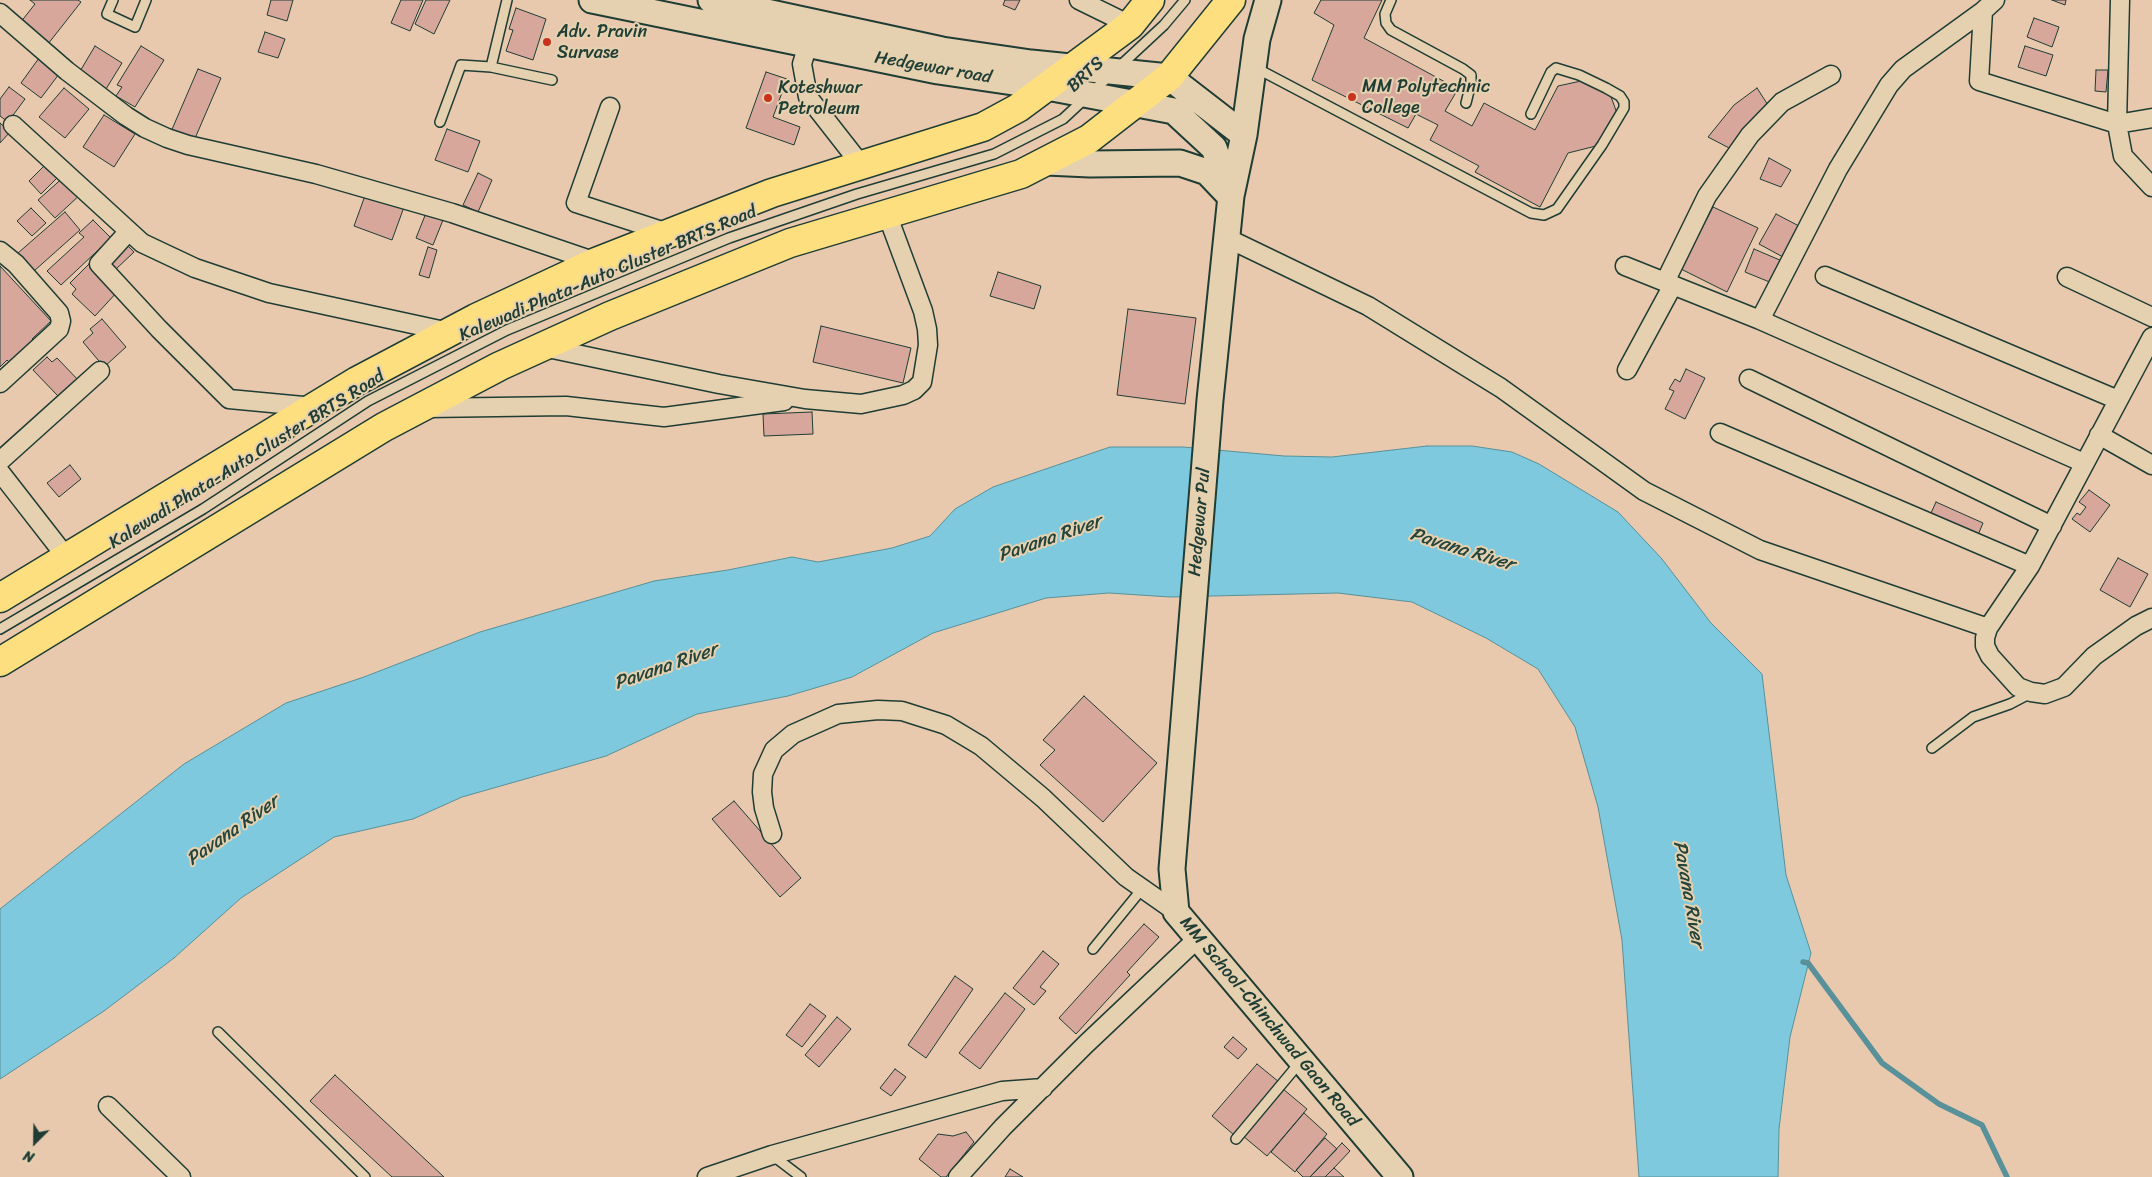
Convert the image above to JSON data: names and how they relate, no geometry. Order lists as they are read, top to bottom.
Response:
{
  "streets": {
    "main road": ["Hedgewar road", "Hedgewar Pul", "MM School-Chinchwad Gaon Road"],
    "lane": ["BRTS", "Kalewadi Phata-Auto Cluster BRTS Road"]
  },
  "crossings": [
    ["Hedgewar road", "BRTS"],
    ["Hedgewar road", "Hedgewar Pul"],
    ["BRTS", "Kalewadi Phata-Auto Cluster BRTS Road"],
    ["Hedgewar Pul", "MM School-Chinchwad Gaon Road"]
  ],
  "water": ["Pavana River"],
  "places": ["Adv. Pravin Survase", "MM Polytechnic College", "Koteshwar Petroleum"],
  "north": "bottom left"
}
